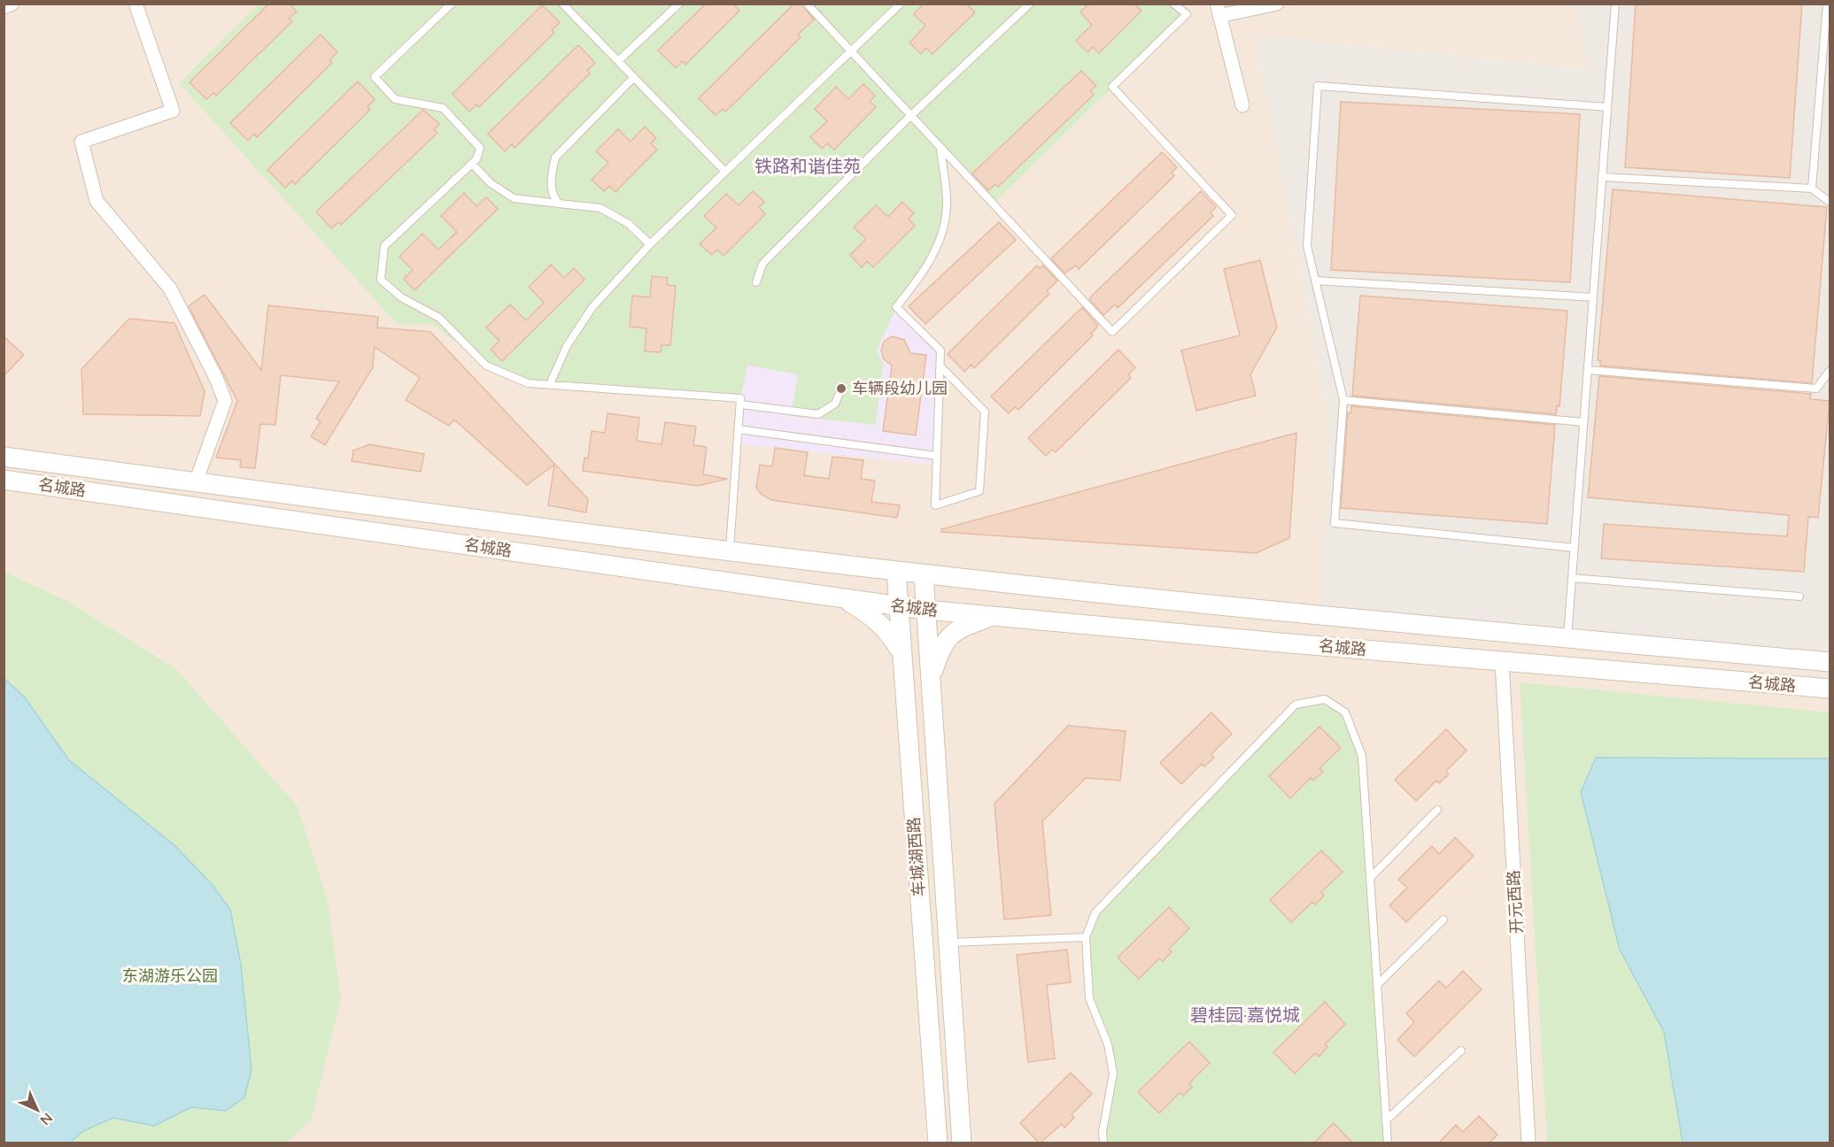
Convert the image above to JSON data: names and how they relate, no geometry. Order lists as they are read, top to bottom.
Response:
{
  "streets": {
    "main road": ["名城路", "车城湖西路"],
    "street": ["开元西路"]
  },
  "crossings": [
    ["名城路", "车城湖西路"],
    ["名城路", "开元西路"]
  ],
  "districts": ["铁路和谐佳苑", "碧桂园·嘉悦城"],
  "parks": ["东湖游乐公园"],
  "places": ["车辆段幼儿园"],
  "north": "bottom right"
}
